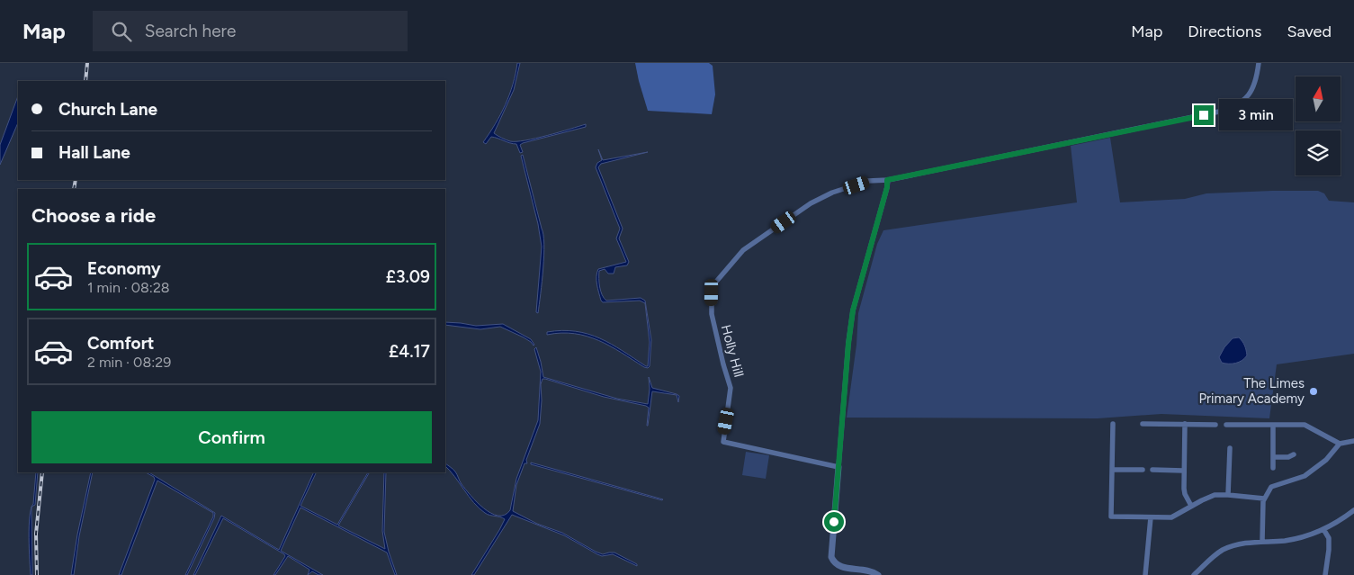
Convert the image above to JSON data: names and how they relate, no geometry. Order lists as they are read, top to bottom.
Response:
{
  "streets": {
    "street": ["Holly Hill"]
  },
  "places": ["The Limes Primary Academy"],
  "north": "top",
  "page": {
    "header": "Map",
    "search": "Search here",
    "nav": ["Map", "Directions", "Saved"],
    "banner": ["Church Lane", "Hall Lane"],
    "bubble": "3 min",
    "heading": "Choose a ride",
    "list": [
      {
        "name": "Economy",
        "note": "1 min · 08:28",
        "value": "£3.09"
      },
      {
        "name": "Comfort",
        "note": "2 min · 08:29",
        "value": "£4.17"
      }
    ],
    "buttons": "Confirm"
  }
}
